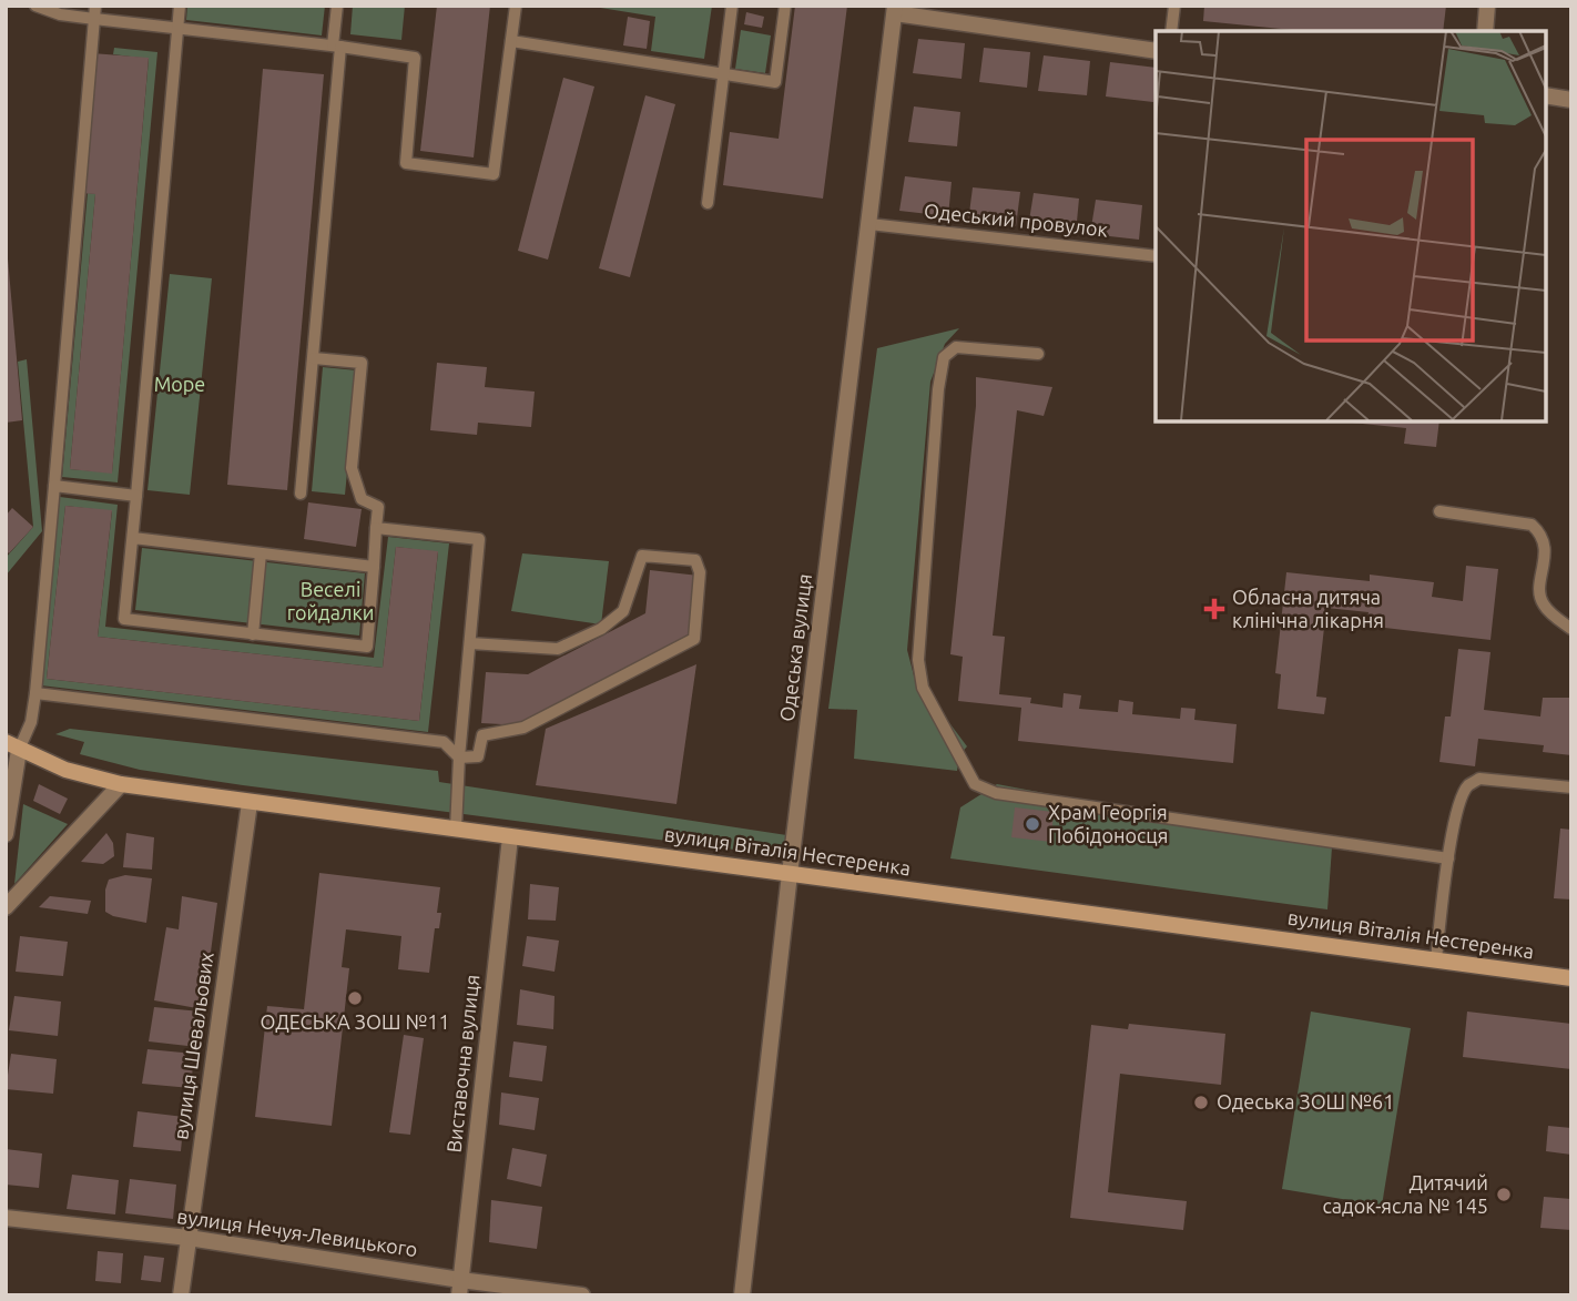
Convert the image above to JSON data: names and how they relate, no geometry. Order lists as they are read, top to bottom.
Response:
{
  "streets": {
    "main road": ["вулиця Віталія Нестеренка"],
    "street": [
      "Одеська вулиця",
      "вулиця Шевальових",
      "Виставочна вулиця",
      "вулиця Нечуя-Левицького"
    ],
    "lane": ["Одеський провулок"]
  },
  "crossings": [
    ["Одеський провулок", "Одеська вулиця"],
    ["Одеська вулиця", "вулиця Віталія Нестеренка"],
    ["вулиця Віталія Нестеренка", "вулиця Шевальових"],
    ["вулиця Віталія Нестеренка", "Виставочна вулиця"],
    ["вулиця Шевальових", "вулиця Нечуя-Левицького"],
    ["Виставочна вулиця", "вулиця Нечуя-Левицького"]
  ],
  "parks": ["Море", "Веселі гойдалки"],
  "places": {
    "health": ["Обласна дитяча клінічна лікарня"],
    "other": [
      "Храм Георгія Побідоносця",
      "ОДЕСЬКА ЗОШ №11",
      "Одеська ЗОШ №61",
      "Дитячий садок-ясла № 145"
    ]
  }
}
